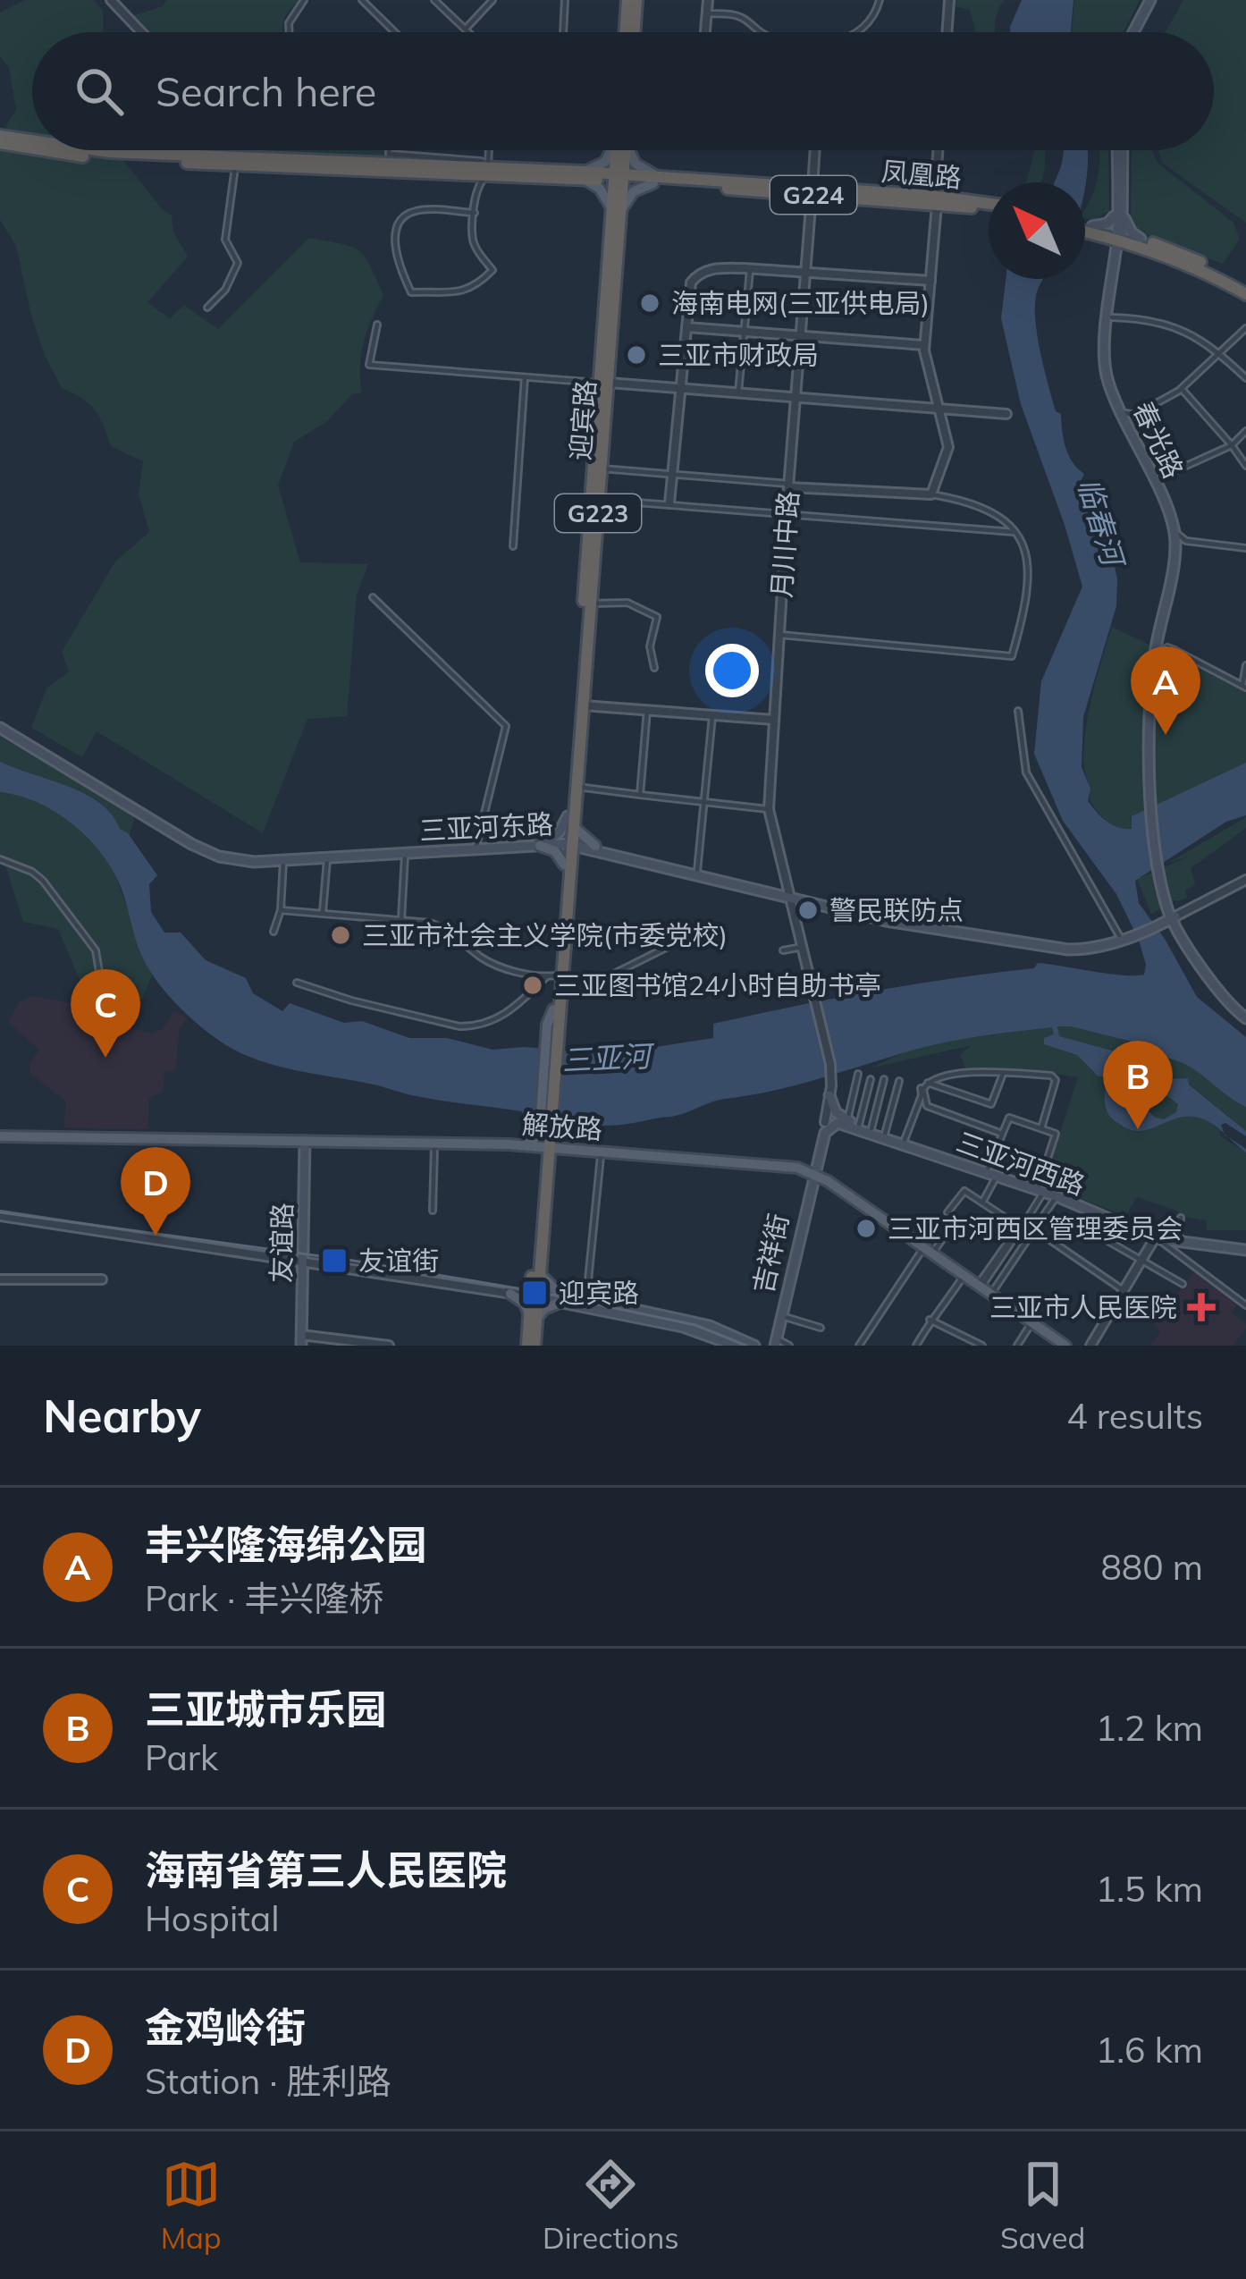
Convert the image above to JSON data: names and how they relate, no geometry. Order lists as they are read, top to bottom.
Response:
{
  "streets": {
    "highway": [
      "凤凰路",
      "G224",
      "迎宾路",
      "G223"
    ],
    "main road": [
      "春光路",
      "三亚河东路",
      "解放路",
      "三亚河西路",
      "友谊路",
      "吉祥街"
    ],
    "street": ["月川中路"]
  },
  "crossings": [
    ["凤凰路", "迎宾路"],
    ["凤凰路", "月川中路"],
    ["迎宾路", "G223"],
    ["迎宾路", "三亚河东路"],
    ["G223", "解放路"],
    ["月川中路", "三亚河东路"],
    ["解放路", "三亚河西路"],
    ["解放路", "友谊路"],
    ["解放路", "吉祥街"],
    ["三亚河西路", "吉祥街"]
  ],
  "water": ["临春河", "三亚河"],
  "places": {
    "other": [
      "海南电网(三亚供电局)",
      "三亚市财政局",
      "警民联防点",
      "三亚市社会主义学院(市委党校)",
      "三亚图书馆24小时自助书亭",
      "三亚市河西区管理委员会"
    ],
    "transit": ["友谊街", "迎宾路"],
    "health": ["三亚市人民医院"]
  },
  "north": "top left",
  "page": {
    "search": "Search here",
    "pins": [
      "A",
      "C",
      "B",
      "D"
    ],
    "heading": ["Nearby", "4 results"],
    "list": [
      {
        "mark": "A",
        "name": "丰兴隆海绵公园",
        "note": "Park · 丰兴隆桥",
        "value": "880 m"
      },
      {
        "mark": "B",
        "name": "三亚城市乐园",
        "note": "Park",
        "value": "1.2 km"
      },
      {
        "mark": "C",
        "name": "海南省第三人民医院",
        "note": "Hospital",
        "value": "1.5 km"
      },
      {
        "mark": "D",
        "name": "金鸡岭街",
        "note": "Station · 胜利路",
        "value": "1.6 km"
      }
    ],
    "nav": ["Map", "Directions", "Saved"]
  }
}
